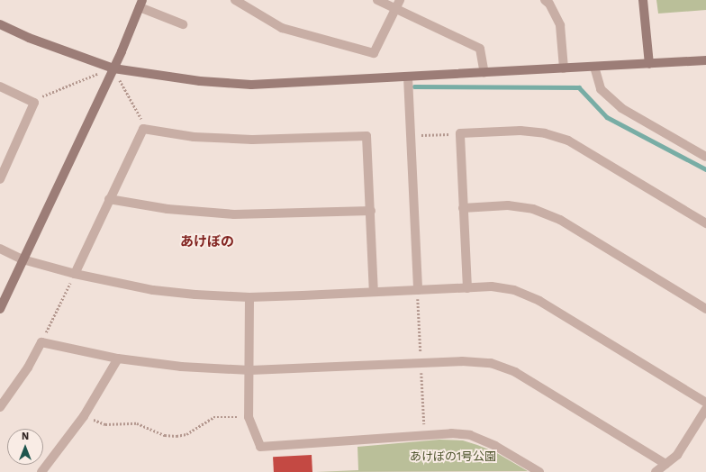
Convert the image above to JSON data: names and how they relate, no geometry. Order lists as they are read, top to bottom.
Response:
{
  "districts": ["あけぼの"],
  "parks": ["あけぼの1号公園"],
  "north": "top"
}
